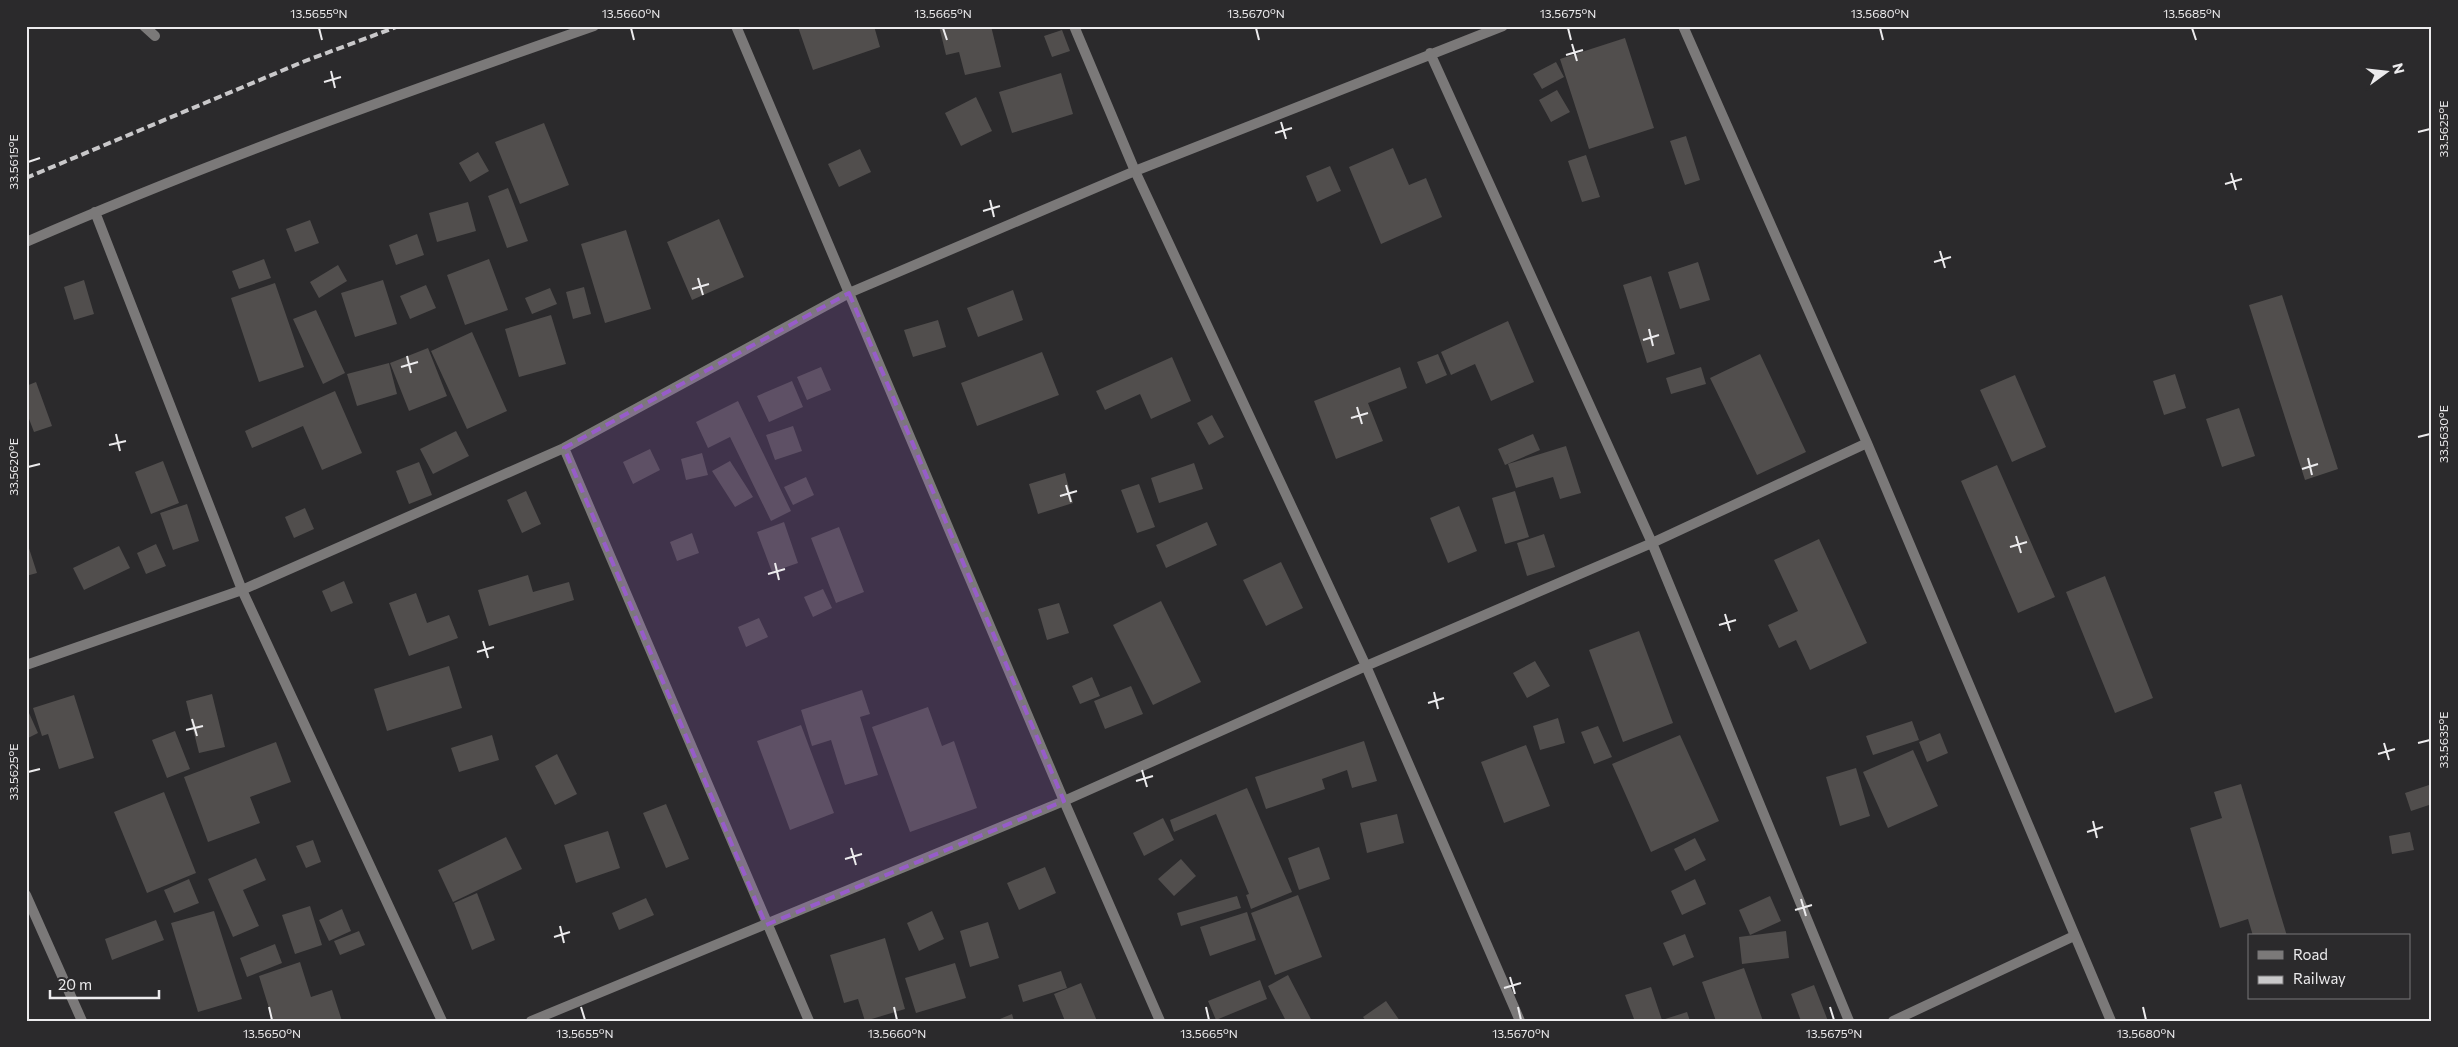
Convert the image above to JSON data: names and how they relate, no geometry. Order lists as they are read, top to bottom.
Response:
{
  "legend": ["Road", "Railway"],
  "scale_bar": "20 m",
  "north": "right",
  "coordinates": [
    "13.5655°N",
    "13.5660°N",
    "13.5665°N",
    "13.5670°N",
    "13.5675°N",
    "13.5680°N",
    "13.5685°N",
    "33.5625°E",
    "33.5615°E",
    "33.5630°E",
    "33.5620°E",
    "33.5635°E",
    "13.5650°N"
  ]
}
